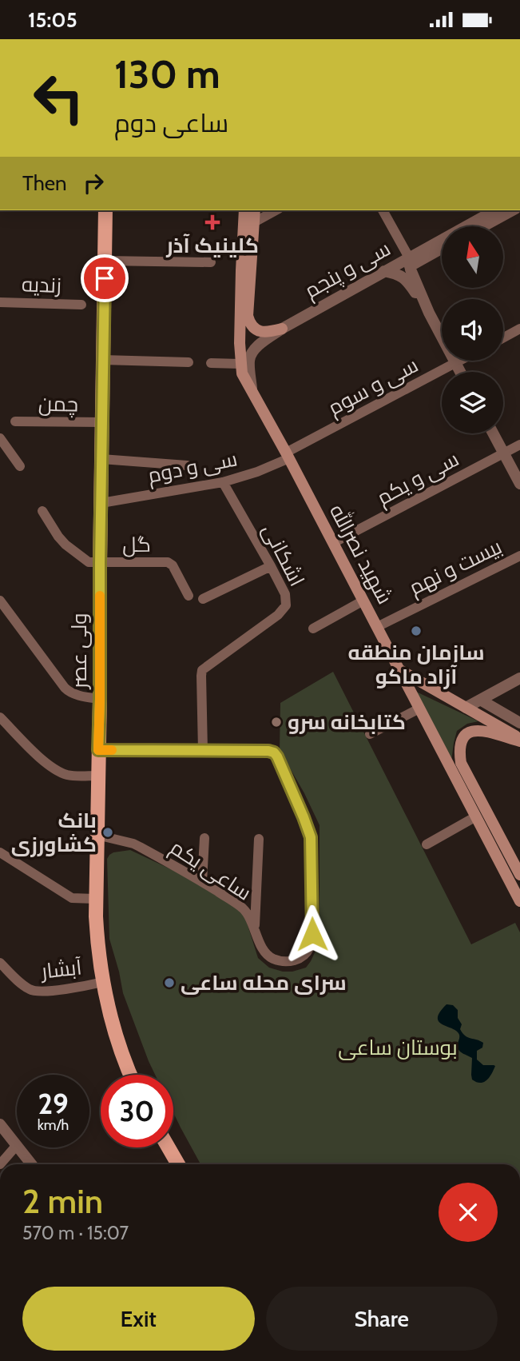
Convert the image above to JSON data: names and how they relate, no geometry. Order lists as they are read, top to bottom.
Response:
{
  "streets": {
    "main road": ["شهید نصرالله", "ولی عصر"],
    "street": [
      "سی و پنجم",
      "زندیه",
      "سی و سوم",
      "چمن",
      "سی و دوم",
      "سی و یکم",
      "گل",
      "اشکانی",
      "بیست و نهم",
      "ساعی یکم",
      "آبشار"
    ]
  },
  "crossings": [
    ["سی و پنجم", "شهید نصرالله"],
    ["سی و سوم", "سی و دوم"],
    ["سی و سوم", "شهید نصرالله"],
    ["چمن", "ولی عصر"],
    ["سی و دوم", "شهید نصرالله"],
    ["سی و دوم", "اشکانی"],
    ["سی و دوم", "ولی عصر"],
    ["سی و یکم", "شهید نصرالله"],
    ["گل", "ولی عصر"],
    ["شهید نصرالله", "بیست و نهم"],
    ["اشکانی", "ساعی یکم"],
    ["ولی عصر", "ساعی یکم"],
    ["ولی عصر", "آبشار"]
  ],
  "parks": ["بوستان ساعی"],
  "places": {
    "health": ["کلینیک آذر"],
    "other": [
      "سازمان منطقه آزاد ماکو",
      "کتابخانه سرو",
      "بانک کشاورزی",
      "سرای محله ساعی"
    ]
  },
  "north": "top",
  "page": {
    "status": "15:05",
    "turn": ["130 m", "ساعی دوم"],
    "then": "Then",
    "speed": "29 km/h",
    "limit": "30",
    "heading": ["2 min", "570 m · 15:07"],
    "buttons": ["Exit", "Share"]
  }
}
